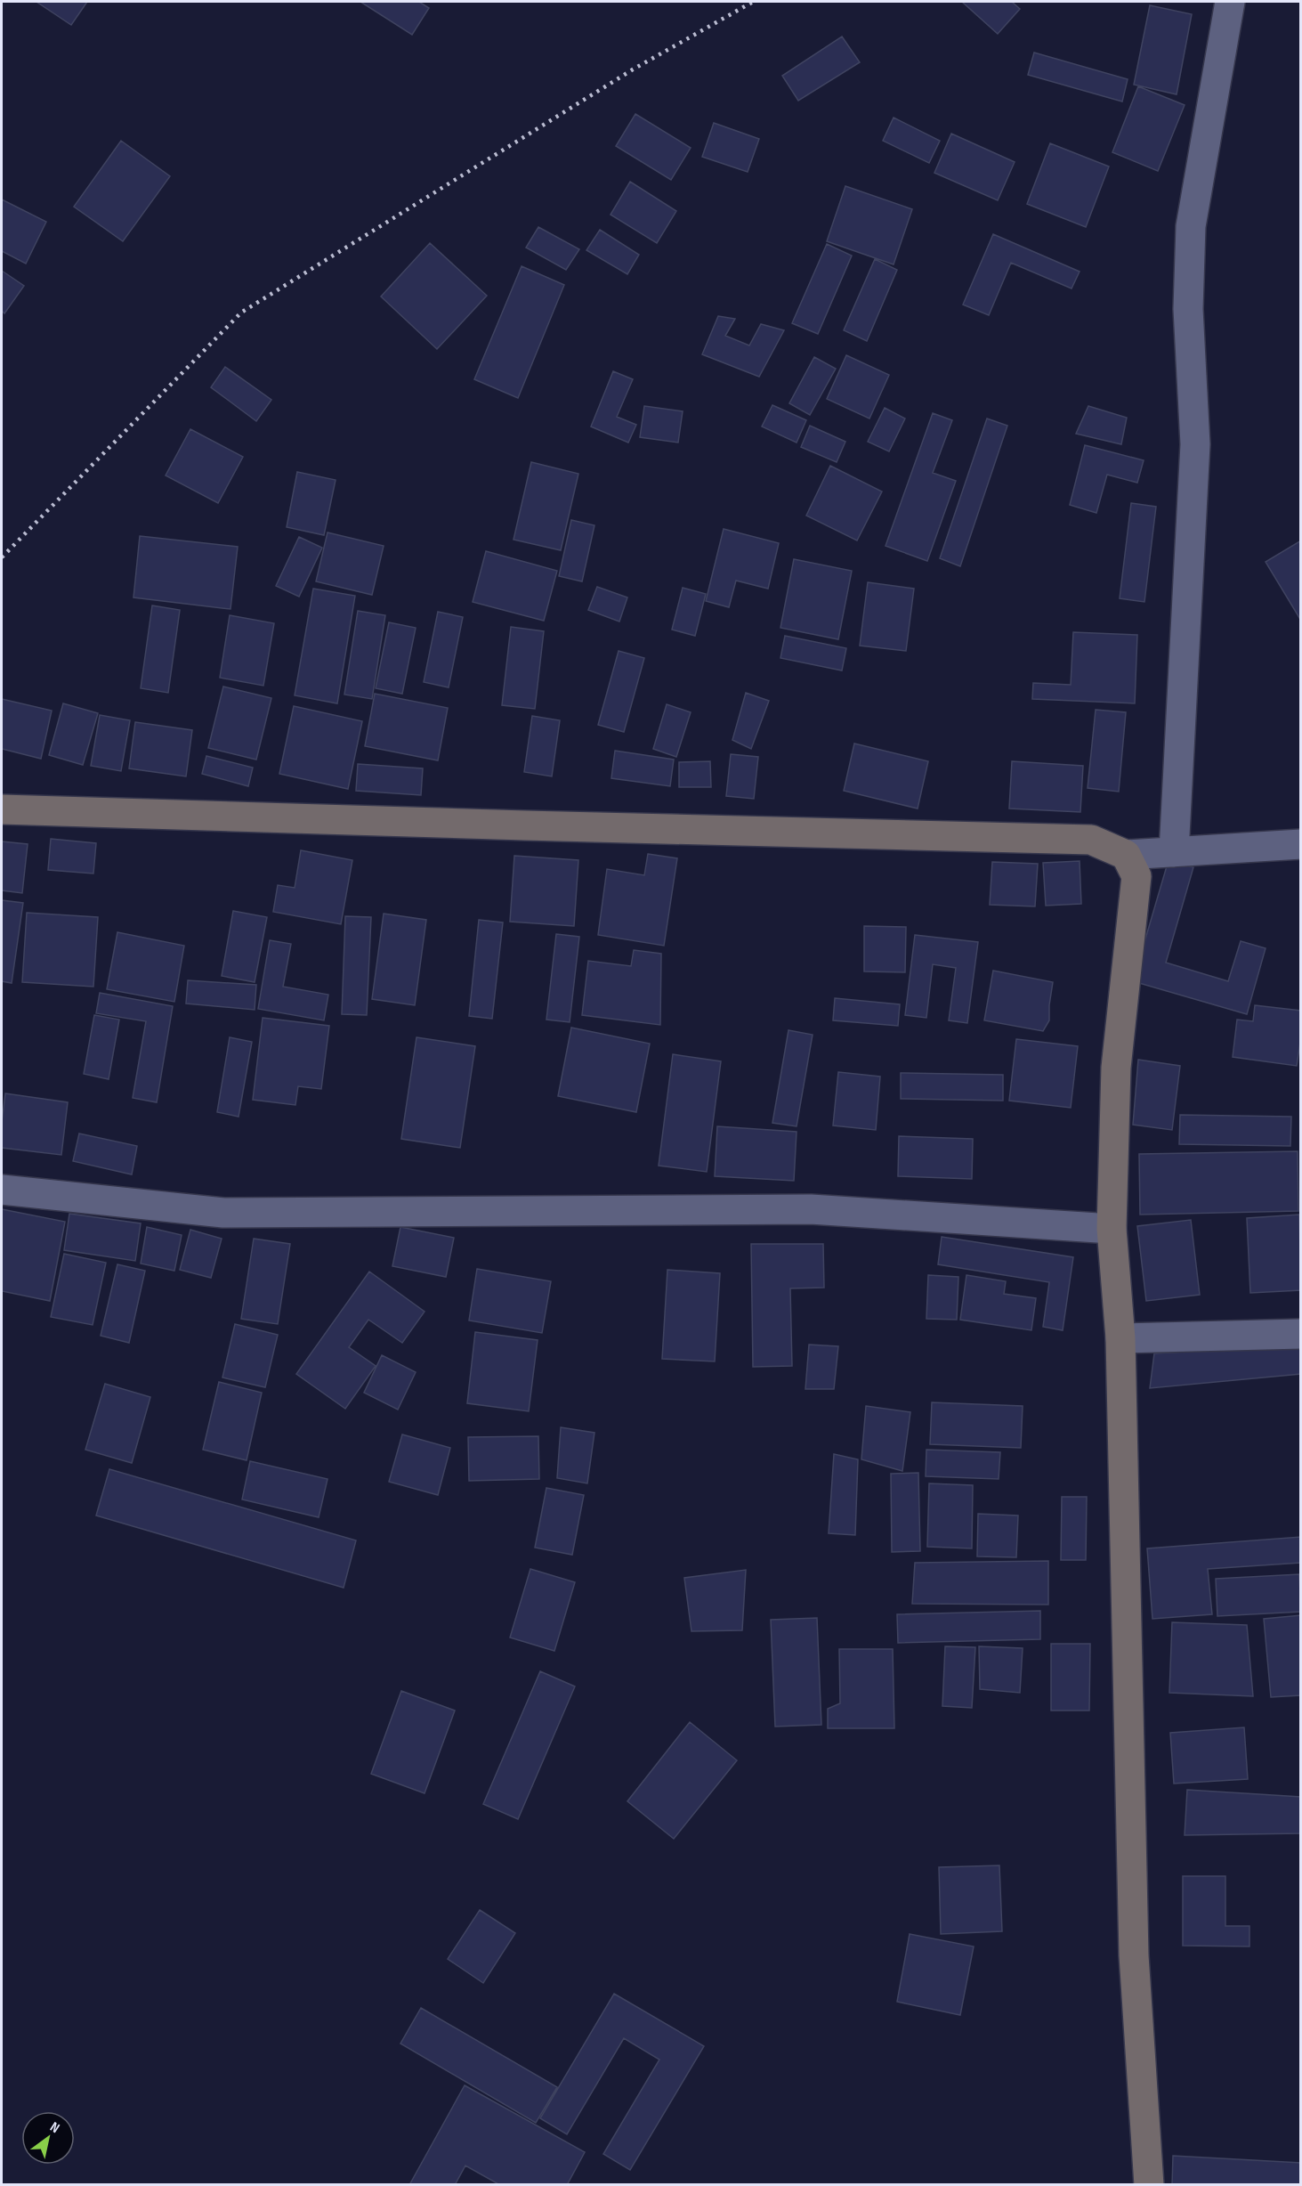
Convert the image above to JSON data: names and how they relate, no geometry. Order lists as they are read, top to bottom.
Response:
{
  "north": "top right"
}
